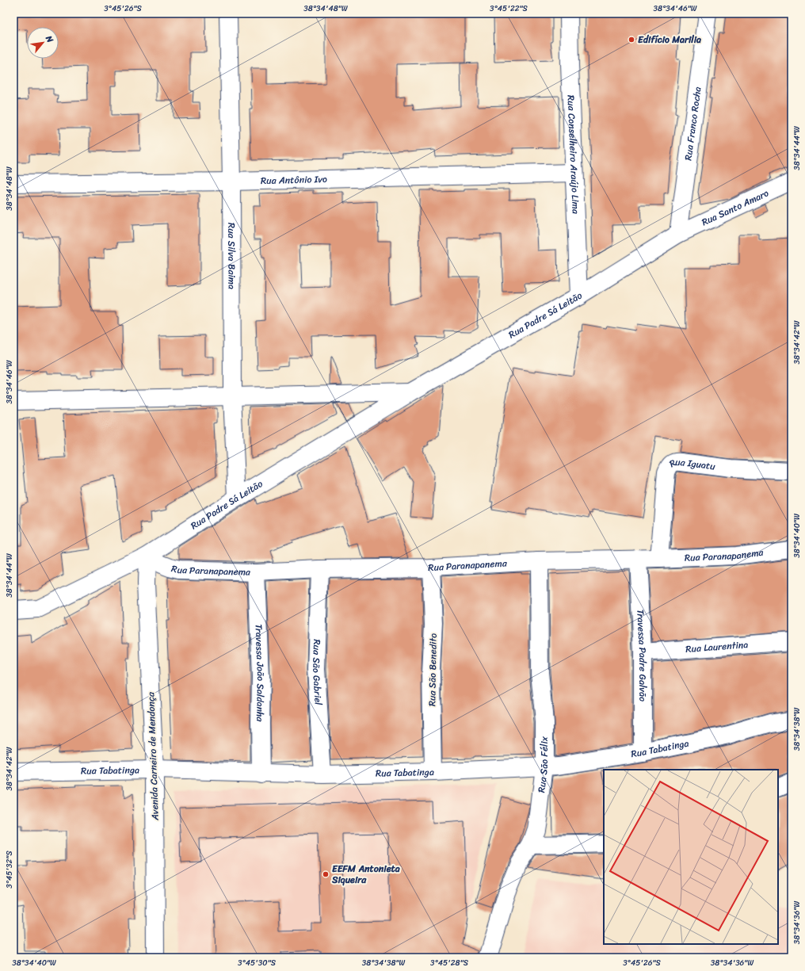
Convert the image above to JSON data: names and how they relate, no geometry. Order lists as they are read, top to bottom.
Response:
{
  "streets": {
    "street": [
      "Rua Franco Rocha",
      "Rua Conselheiro Araújo Lima",
      "Rua Antônio Ivo",
      "Rua Santo Amaro",
      "Rua Silva Baima",
      "Rua Padre Sá Leitão",
      "Rua Iguatu",
      "Rua Paranapanema",
      "Rua Laurentina",
      "Travessa Padre Galvão",
      "Rua São Benedito",
      "Rua São Gabriel",
      "Travessa João Saldanha",
      "Rua Tabatinga",
      "Avenida Carneiro de Mendonça",
      "Rua São Félix"
    ]
  },
  "crossings": [
    ["Rua Franco Rocha", "Rua Santo Amaro"],
    ["Rua Franco Rocha", "Rua Padre Sá Leitão"],
    ["Rua Conselheiro Araújo Lima", "Rua Antônio Ivo"],
    ["Rua Conselheiro Araújo Lima", "Rua Padre Sá Leitão"],
    ["Rua Antônio Ivo", "Rua Silva Baima"],
    ["Rua Santo Amaro", "Rua Padre Sá Leitão"],
    ["Rua Silva Baima", "Rua Padre Sá Leitão"],
    ["Rua Padre Sá Leitão", "Rua Paranapanema"],
    ["Rua Padre Sá Leitão", "Avenida Carneiro de Mendonça"],
    ["Rua Iguatu", "Rua Paranapanema"],
    ["Rua Paranapanema", "Travessa Padre Galvão"],
    ["Rua Paranapanema", "Rua São Benedito"],
    ["Rua Paranapanema", "Rua São Gabriel"],
    ["Rua Paranapanema", "Travessa João Saldanha"],
    ["Rua Paranapanema", "Avenida Carneiro de Mendonça"],
    ["Rua Paranapanema", "Rua São Félix"],
    ["Rua Laurentina", "Travessa Padre Galvão"],
    ["Travessa Padre Galvão", "Rua Tabatinga"],
    ["Rua São Benedito", "Rua Tabatinga"],
    ["Rua São Gabriel", "Rua Tabatinga"],
    ["Travessa João Saldanha", "Rua Tabatinga"],
    ["Rua Tabatinga", "Avenida Carneiro de Mendonça"],
    ["Rua Tabatinga", "Rua São Félix"]
  ],
  "places": ["Edifício Marilia", "EEFM Antonieta Siqueira"],
  "north": "top right",
  "coordinates": [
    "3°45'26\"S",
    "38°34'48\"W",
    "3°45'22\"S",
    "38°34'46\"W",
    "38°34'44\"W",
    "38°34'42\"W",
    "38°34'40\"W",
    "38°34'38\"W",
    "3°45'32\"S",
    "38°34'36\"W",
    "3°45'30\"S",
    "3°45'28\"S"
  ]
}
